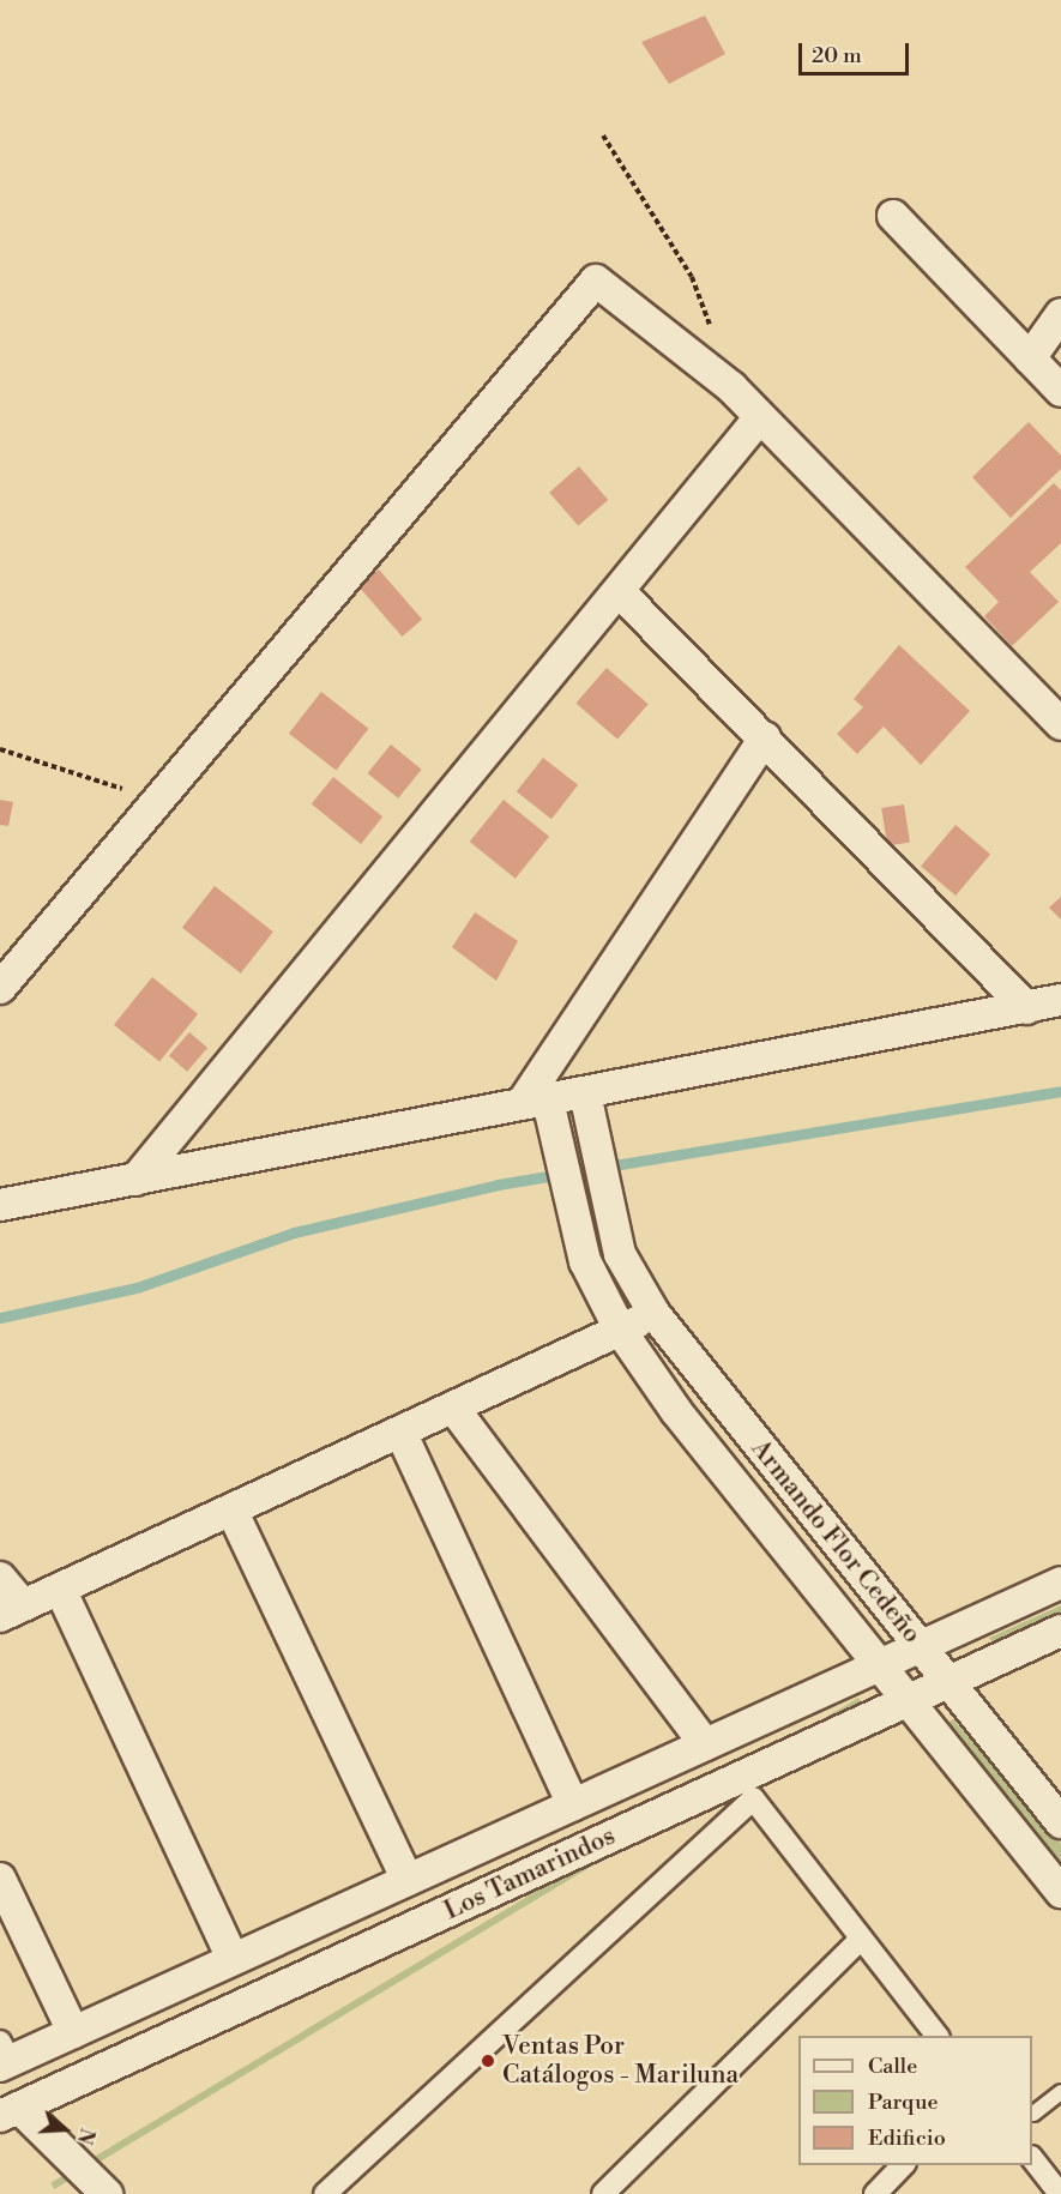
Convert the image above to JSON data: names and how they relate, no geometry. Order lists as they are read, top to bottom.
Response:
{
  "streets": {
    "street": ["Armando Flor Cedeño", "Los Tamarindos"]
  },
  "crossings": [
    ["Armando Flor Cedeño", "Los Tamarindos"]
  ],
  "places": ["Ventas Por Catálogos - Mariluna"],
  "legend": ["Calle", "Parque", "Edificio"],
  "scale_bar": "20 m",
  "north": "right"
}
